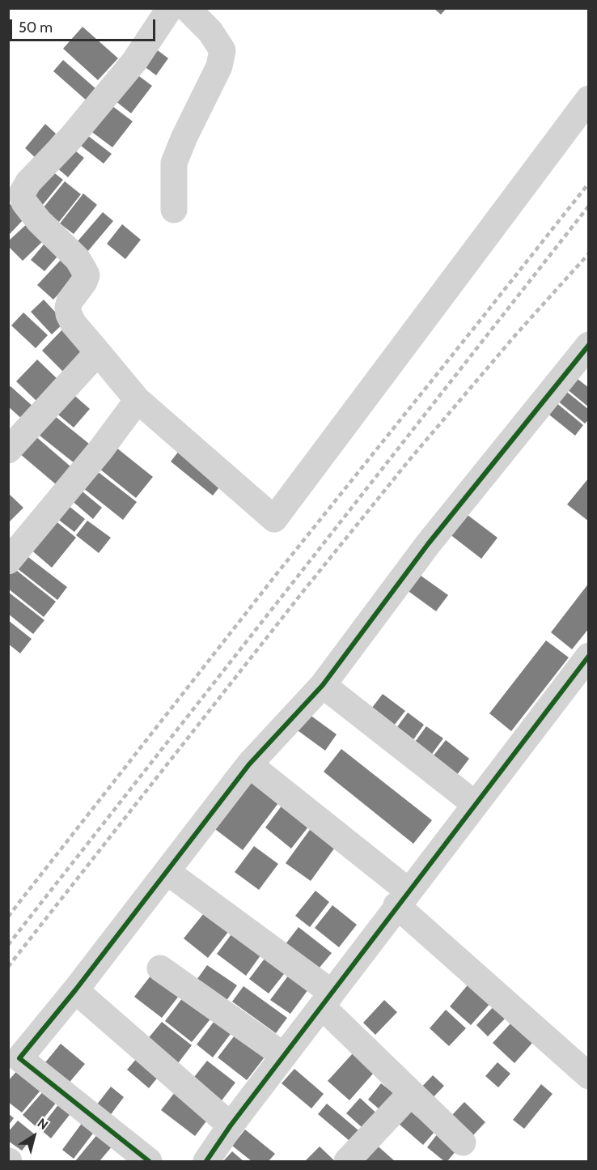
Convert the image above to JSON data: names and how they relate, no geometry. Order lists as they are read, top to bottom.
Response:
{
  "scale_bar": "50 m",
  "north": "top right"
}
